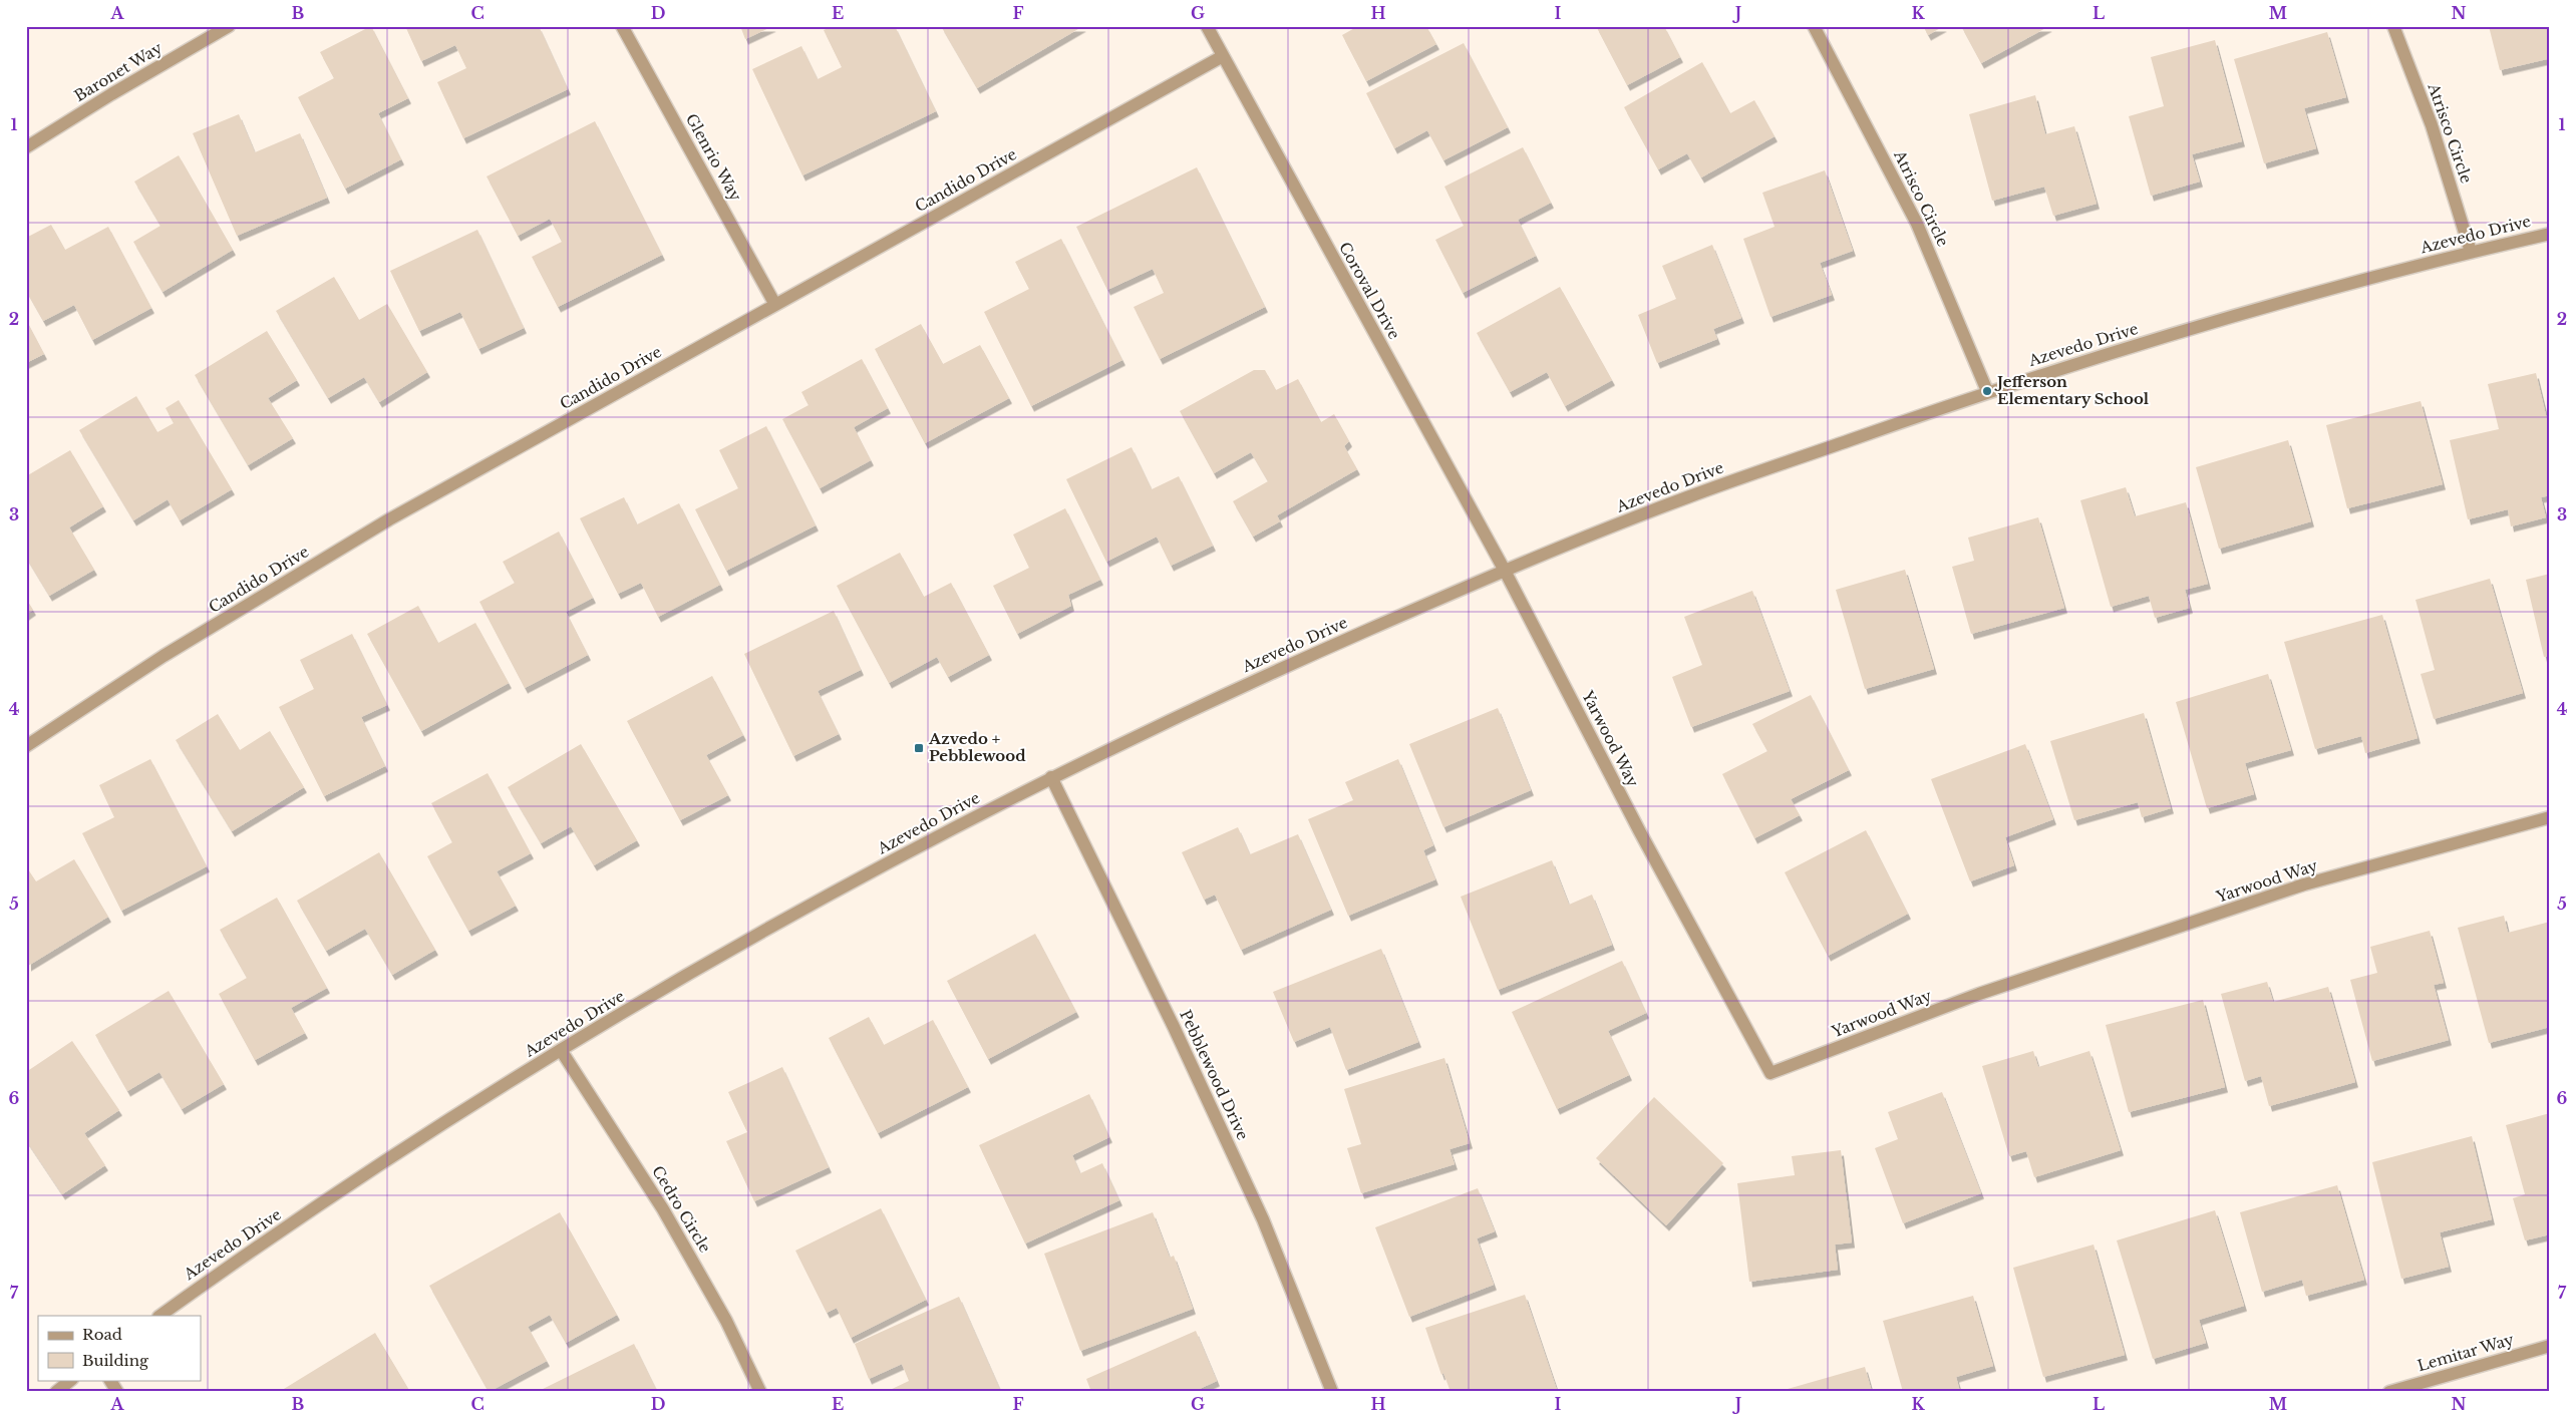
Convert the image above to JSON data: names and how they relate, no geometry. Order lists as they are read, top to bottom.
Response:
{
  "streets": {
    "street": [
      "Baronet Way",
      "Atrisco Circle",
      "Glenrio Way",
      "Candido Drive",
      "Azevedo Drive",
      "Coroval Drive",
      "Yarwood Way",
      "Pebblewood Drive",
      "Cedro Circle",
      "Lemitar Way"
    ]
  },
  "crossings": [
    ["Atrisco Circle", "Azevedo Drive"],
    ["Glenrio Way", "Candido Drive"],
    ["Candido Drive", "Coroval Drive"],
    ["Azevedo Drive", "Coroval Drive"],
    ["Azevedo Drive", "Yarwood Way"],
    ["Azevedo Drive", "Pebblewood Drive"],
    ["Azevedo Drive", "Cedro Circle"],
    ["Coroval Drive", "Yarwood Way"]
  ],
  "places": {
    "other": ["Jefferson Elementary School"],
    "transit": ["Azvedo + Pebblewood"]
  },
  "legend": ["Road", "Building"],
  "grid": {
    "columns": [
      "A",
      "B",
      "C",
      "D",
      "E",
      "F",
      "G",
      "H",
      "I",
      "J",
      "K",
      "L",
      "M",
      "N"
    ],
    "rows": [
      "1",
      "2",
      "3",
      "4",
      "5",
      "6",
      "7"
    ]
  }
}
